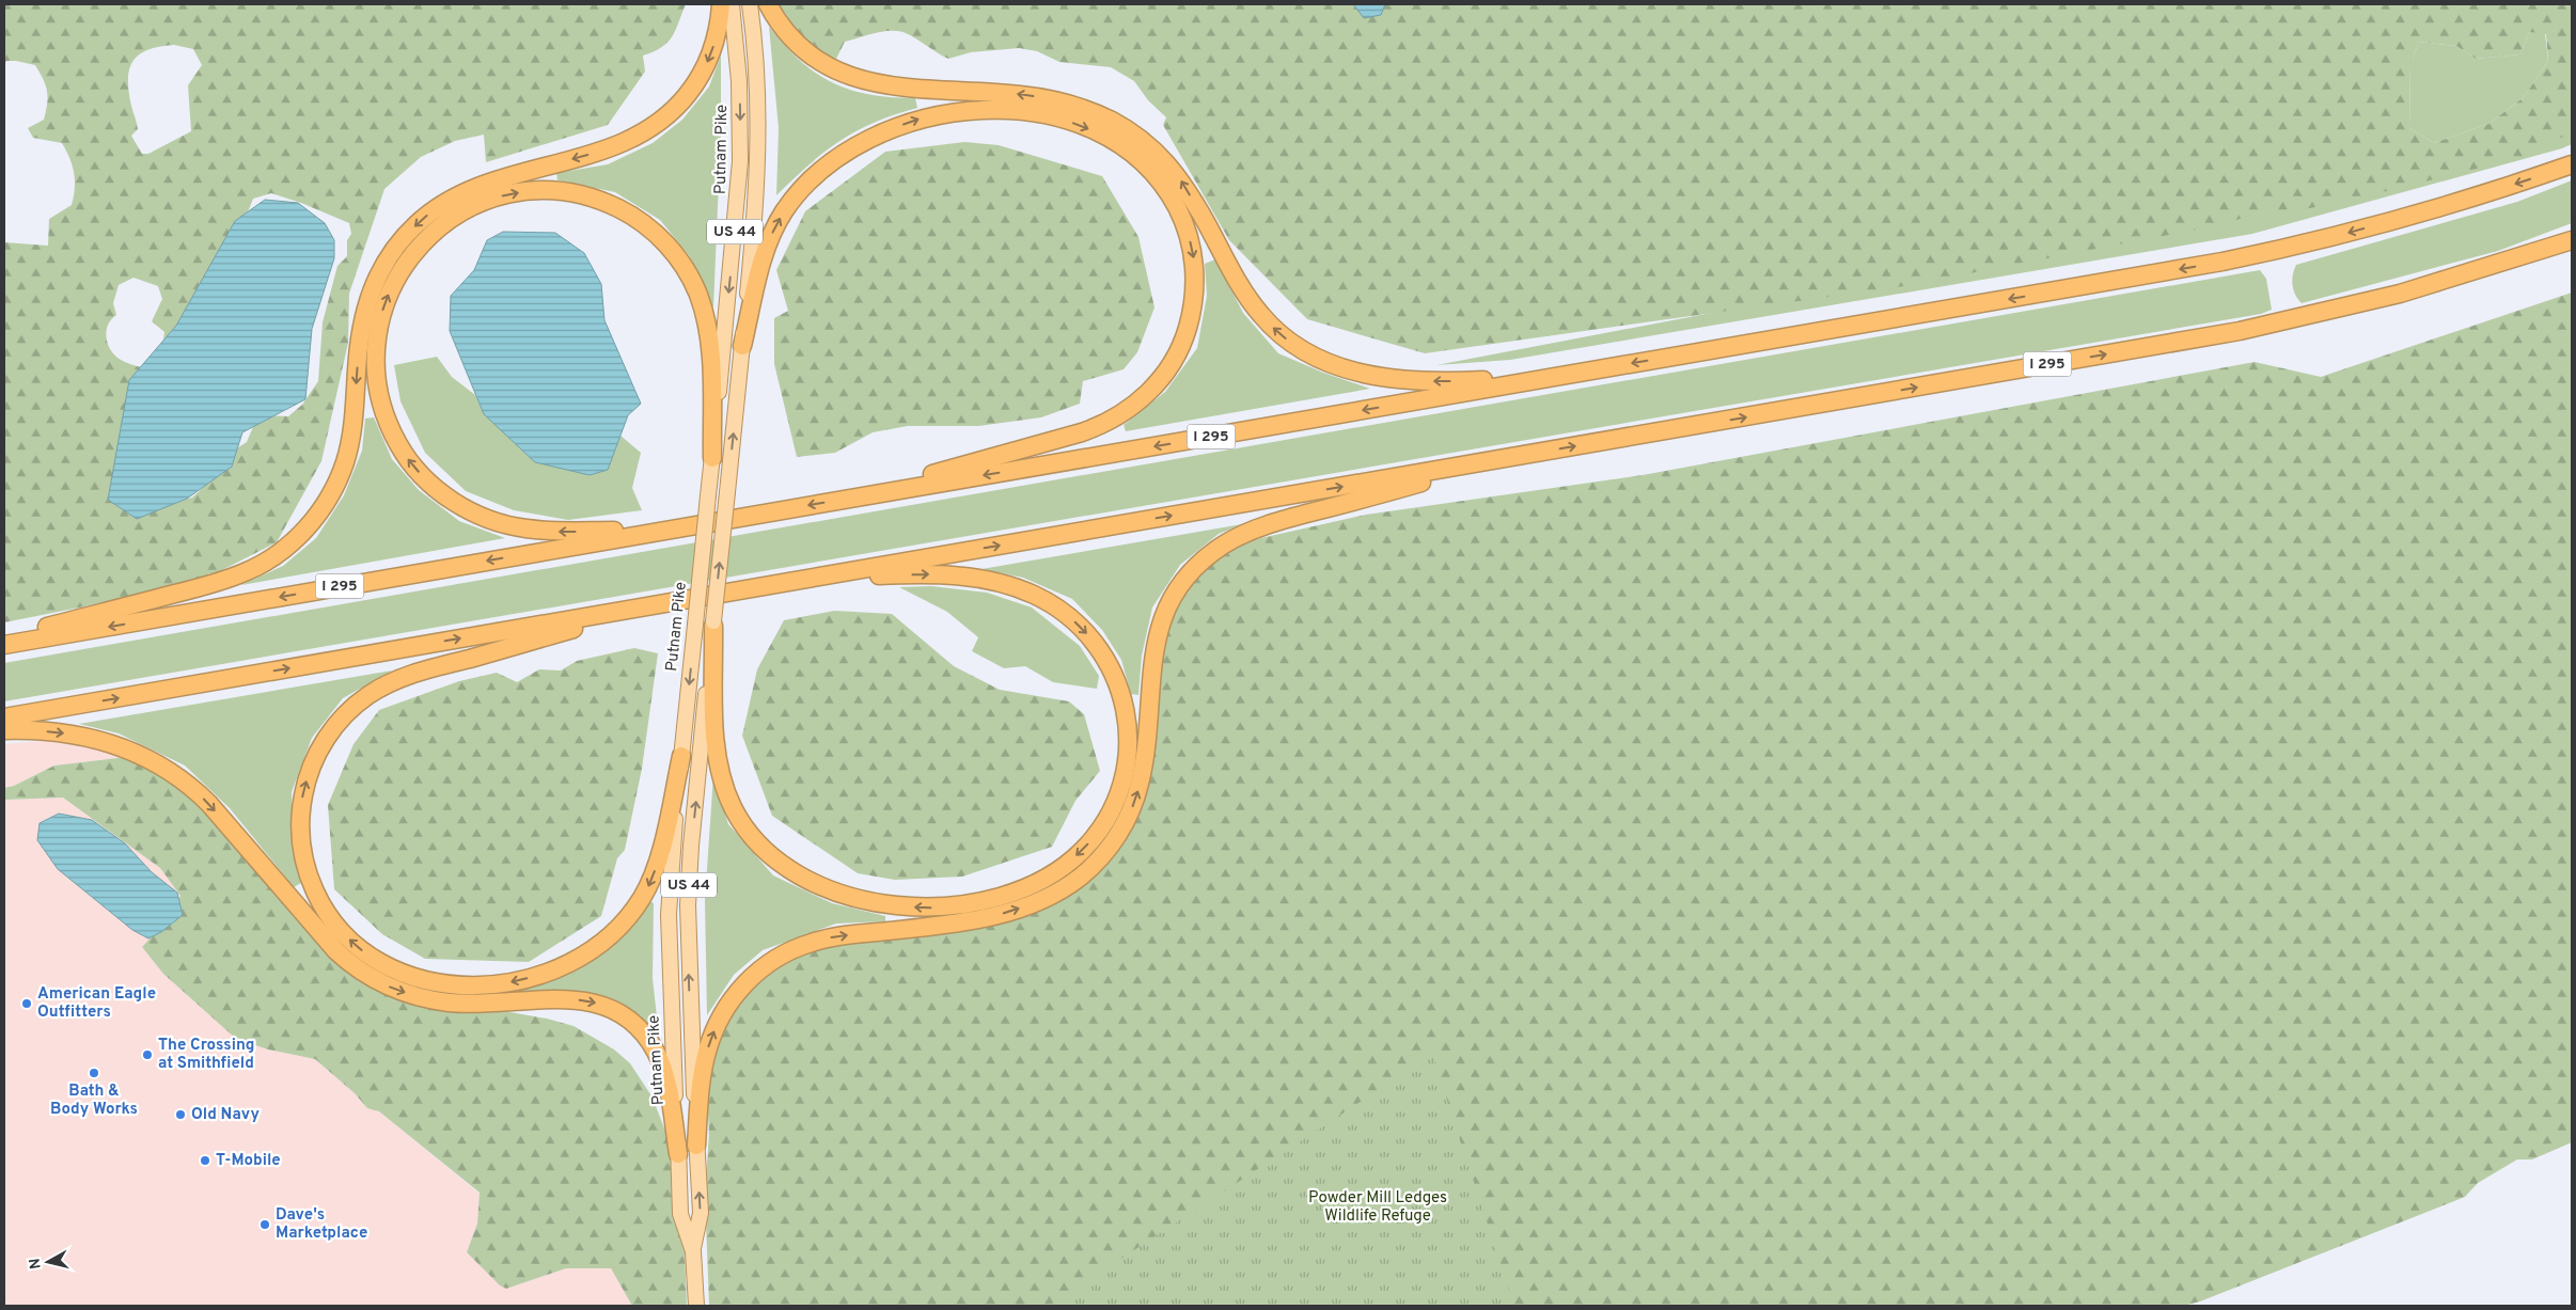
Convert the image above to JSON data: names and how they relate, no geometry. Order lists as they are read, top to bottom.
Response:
{
  "streets": {
    "highway": ["I 295"],
    "main road": ["Putnam Pike", "US 44"]
  },
  "parks": ["Powder Mill Ledges Wildlife Refuge"],
  "places": [
    "American Eagle Outfitters",
    "The Crossing at Smithfield",
    "Bath & Body Works",
    "Old Navy",
    "T-Mobile",
    "Dave's Marketplace"
  ],
  "north": "left"
}
